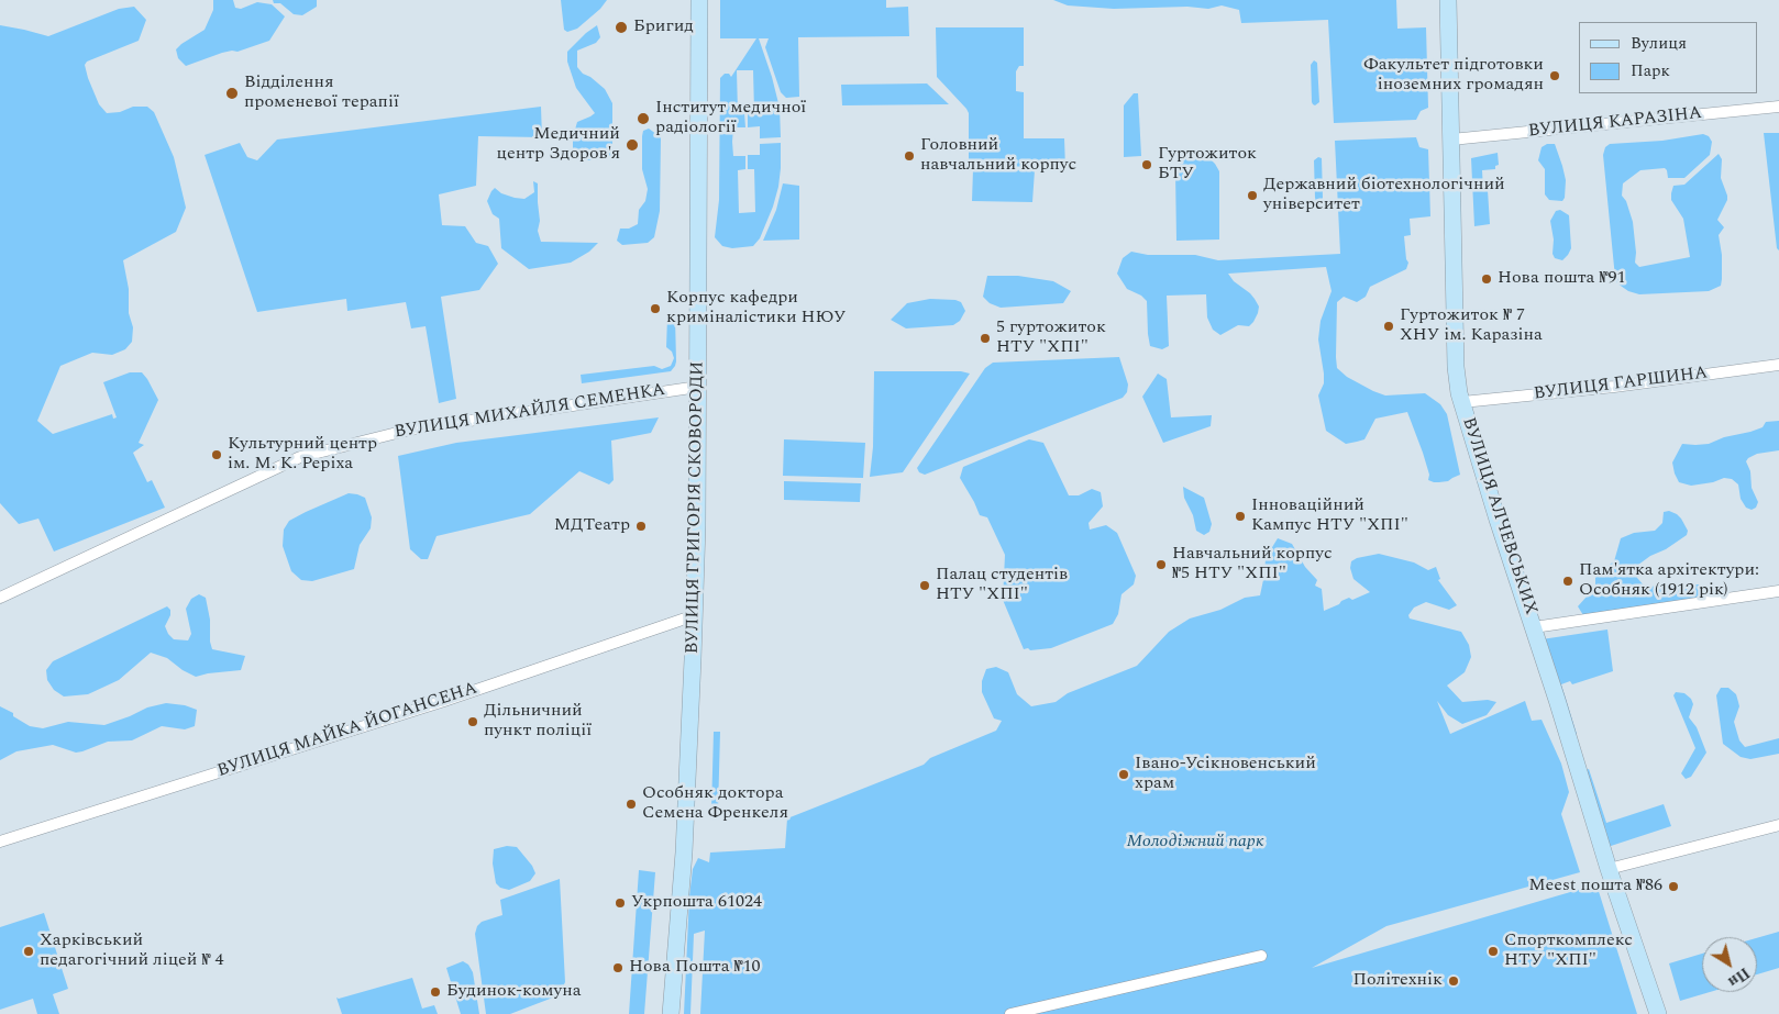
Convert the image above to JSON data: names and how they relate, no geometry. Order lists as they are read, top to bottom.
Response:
{
  "streets": {
    "street": [
      "ВУЛИЦЯ КАРАЗІНА",
      "ВУЛИЦЯ ГАРШИНА",
      "ВУЛИЦЯ МИХАЙЛЯ СЕМЕНКА",
      "ВУЛИЦЯ ГРИГОРІЯ СКОВОРОДИ",
      "ВУЛИЦЯ АЛЧЕВСЬКИХ",
      "ВУЛИЦЯ МАЙКА ЙОГАНСЕНА"
    ]
  },
  "crossings": [
    ["ВУЛИЦЯ КАРАЗІНА", "ВУЛИЦЯ АЛЧЕВСЬКИХ"],
    ["ВУЛИЦЯ ГАРШИНА", "ВУЛИЦЯ АЛЧЕВСЬКИХ"],
    ["ВУЛИЦЯ МИХАЙЛЯ СЕМЕНКА", "ВУЛИЦЯ ГРИГОРІЯ СКОВОРОДИ"],
    ["ВУЛИЦЯ ГРИГОРІЯ СКОВОРОДИ", "ВУЛИЦЯ МАЙКА ЙОГАНСЕНА"]
  ],
  "parks": ["Молодіжний парк"],
  "places": [
    "Бригид",
    "Факультет підготовки іноземних громадян",
    "Відділення променевої терапії",
    "Інститут медичної радіології",
    "Медичний центр Здоров'я",
    "Головний навчальний корпус",
    "Гуртожиток БТУ",
    "Державний біотехнологічний університет",
    "Нова пошта №91",
    "Корпус кафедри криміналістики НЮУ",
    "Гуртожиток № 7 ХНУ ім. Каразіна",
    "5 гуртожиток НТУ \"ХПІ\"",
    "Культурний центр ім. М. К. Реріха",
    "Інноваційний Кампус НТУ \"ХПІ\"",
    "МДТеатр",
    "Навчальний корпус №5 НТУ \"ХПІ\"",
    "Пам'ятка архітектури: Особняк (1912 рік)",
    "Палац студентів НТУ \"ХПІ\"",
    "Дільничний пункт поліції",
    "Івано-Усікновенський храм",
    "Особняк доктора Семена Френкеля",
    "Meest пошта №86",
    "Укрпошта 61024",
    "Харківський педагогічний ліцей № 4",
    "Спорткомплекс НТУ \"ХПІ\"",
    "Нова Пошта №10",
    "Політехнік",
    "Будинок-комуна"
  ],
  "legend": ["Вулиця", "Парк"],
  "north": "bottom right"
}
